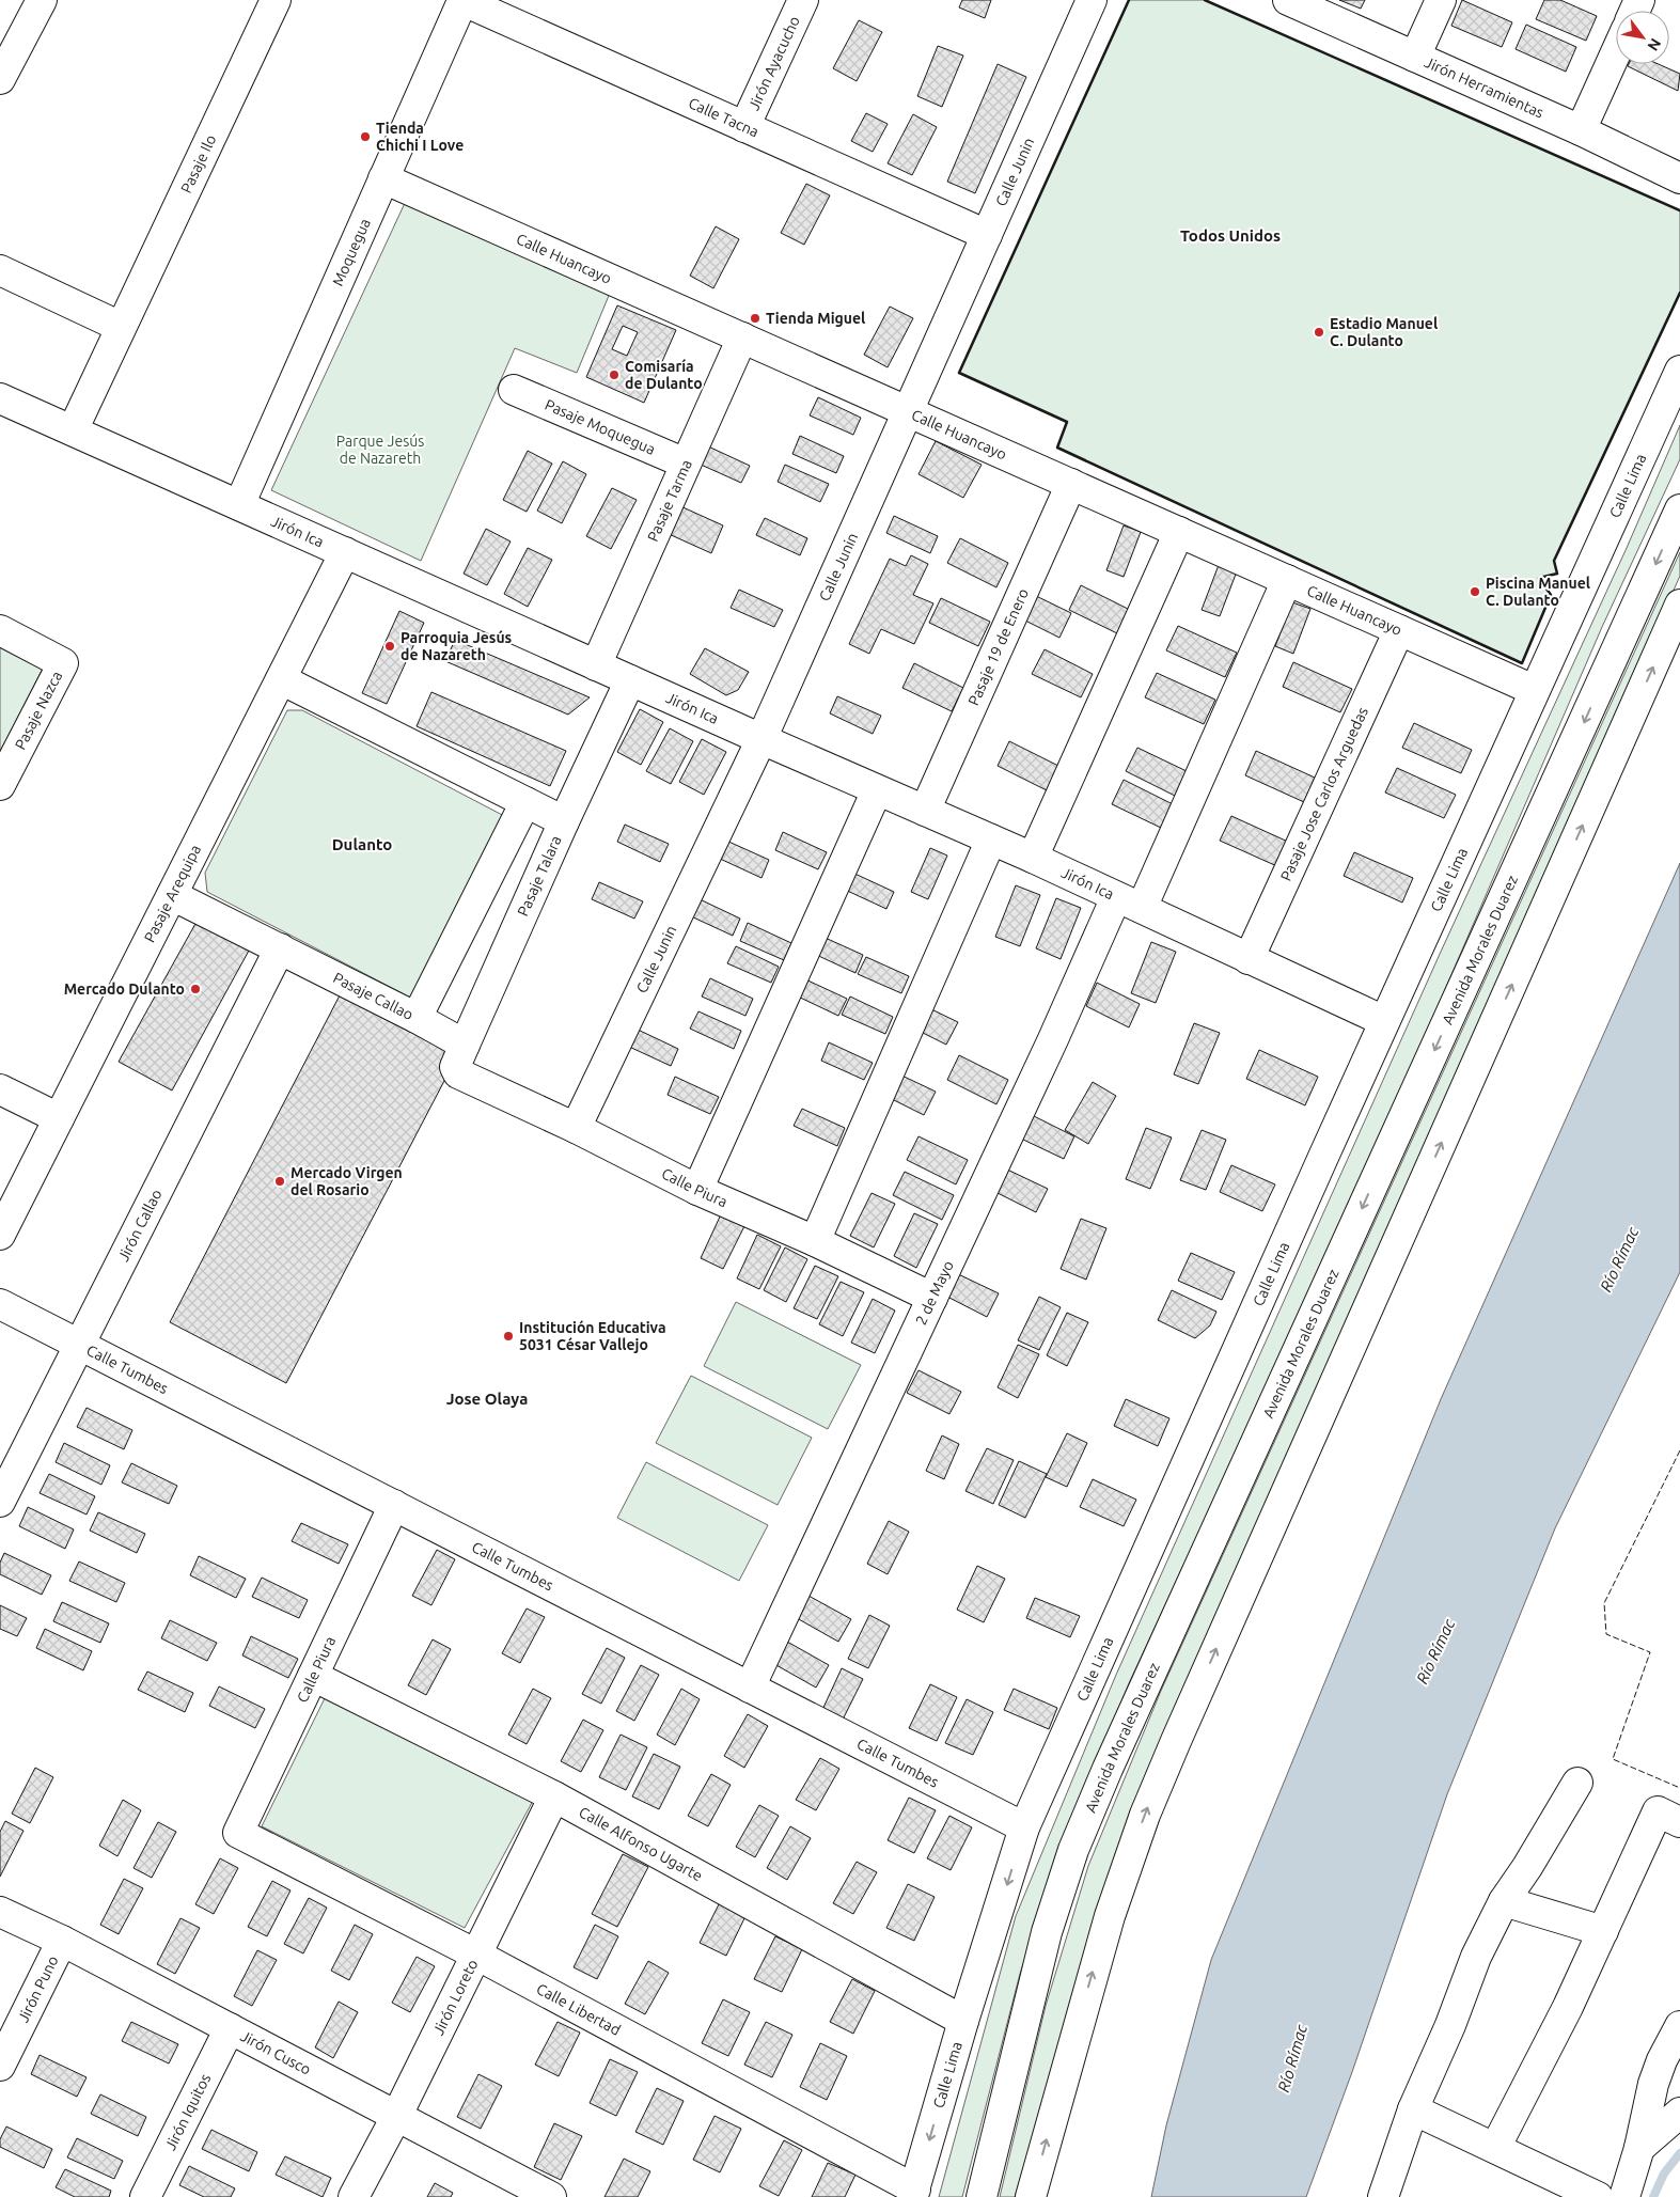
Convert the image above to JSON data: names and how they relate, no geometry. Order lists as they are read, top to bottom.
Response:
{
  "streets": {
    "main road": [
      "Jirón Ayacucho",
      "Jirón Herramientas",
      "Calle Tacna",
      "Pasaje Ilo",
      "Calle Junin",
      "Moquegua",
      "Calle Huancayo",
      "Pasaje Moquegua",
      "Calle Lima",
      "Pasaje Tarma",
      "Jirón Ica",
      "Pasaje 19 de Enero",
      "Pasaje Nazca",
      "Pasaje Jose Carlos Arguedas",
      "Pasaje Talara",
      "Pasaje Arequipa",
      "Avenida Morales Duarez",
      "Pasaje Callao",
      "Calle Piura",
      "Jirón Callao",
      "2 de Mayo",
      "Calle Tumbes",
      "Calle Alfonso Ugarte",
      "Jirón Puno",
      "Jirón Loreto",
      "Calle Libertad",
      "Jirón Cusco",
      "Jirón Iquitos"
    ]
  },
  "crossings": [
    ["Jirón Ayacucho", "Calle Tacna"],
    ["Calle Tacna", "Calle Junin"],
    ["Calle Tacna", "Moquegua"],
    ["Pasaje Ilo", "Jirón Ica"],
    ["Calle Junin", "Calle Huancayo"],
    ["Calle Junin", "Jirón Ica"],
    ["Calle Junin", "Calle Piura"],
    ["Moquegua", "Calle Huancayo"],
    ["Moquegua", "Jirón Ica"],
    ["Calle Huancayo", "Calle Lima"],
    ["Calle Huancayo", "Pasaje Tarma"],
    ["Calle Huancayo", "Pasaje 19 de Enero"],
    ["Calle Huancayo", "Pasaje Jose Carlos Arguedas"],
    ["Calle Huancayo", "2 de Mayo"],
    ["Pasaje Moquegua", "Pasaje Tarma"],
    ["Calle Lima", "Jirón Ica"],
    ["Calle Lima", "Calle Tumbes"],
    ["Calle Lima", "Calle Alfonso Ugarte"],
    ["Calle Lima", "Calle Libertad"],
    ["Pasaje Tarma", "Jirón Ica"],
    ["Jirón Ica", "Pasaje 19 de Enero"],
    ["Jirón Ica", "Pasaje Jose Carlos Arguedas"],
    ["Jirón Ica", "Pasaje Talara"],
    ["Jirón Ica", "Pasaje Arequipa"],
    ["Jirón Ica", "2 de Mayo"],
    ["Pasaje Talara", "Calle Piura"],
    ["Pasaje Arequipa", "Pasaje Callao"],
    ["Pasaje Callao", "Jirón Callao"],
    ["Calle Piura", "2 de Mayo"],
    ["Calle Piura", "Calle Tumbes"],
    ["Calle Piura", "Calle Alfonso Ugarte"],
    ["Calle Piura", "Calle Libertad"],
    ["Jirón Callao", "Calle Tumbes"],
    ["2 de Mayo", "Calle Tumbes"],
    ["Calle Alfonso Ugarte", "Jirón Loreto"],
    ["Jirón Puno", "Jirón Cusco"],
    ["Jirón Loreto", "Calle Libertad"],
    ["Jirón Loreto", "Jirón Cusco"],
    ["Jirón Cusco", "Jirón Iquitos"]
  ],
  "districts": ["Todos Unidos", "Dulanto", "Jose Olaya"],
  "water": ["Río Rímac"],
  "parks": ["Parque Jesús de Nazareth"],
  "places": [
    "Tienda Chichi I Love",
    "Tienda Miguel",
    "Estadio Manuel C. Dulanto",
    "Comisaría de Dulanto",
    "Piscina Manuel C. Dulanto",
    "Parroquia Jesús de Nazareth",
    "Mercado Dulanto",
    "Mercado Virgen del Rosario",
    "Institución Educativa 5031 César Vallejo"
  ],
  "north": "bottom right"
}
